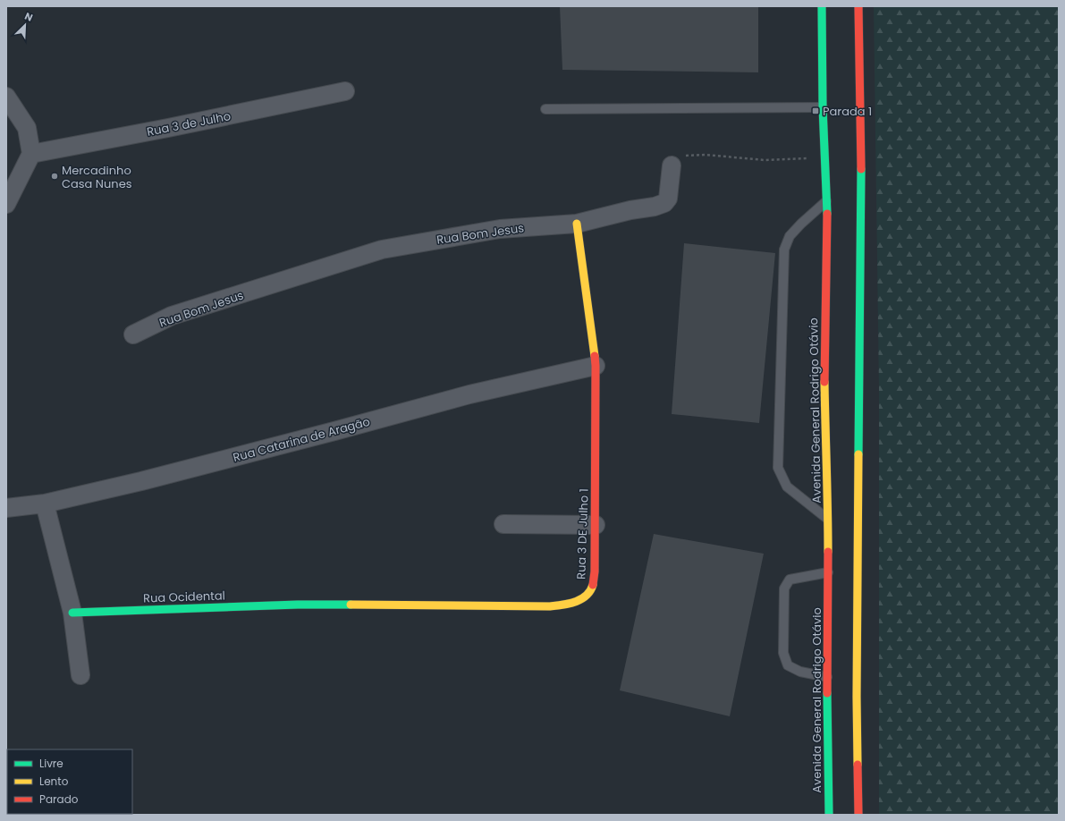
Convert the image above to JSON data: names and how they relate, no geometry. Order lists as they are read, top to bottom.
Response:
{
  "streets": {
    "main road": ["Avenida General Rodrigo Otávio", "Rua 3 DE Julho 1", "Rua Ocidental"],
    "street": ["Rua 3 de Julho", "Rua Bom Jesus", "Rua Catarina de Aragão"]
  },
  "crossings": [
    ["Rua Bom Jesus", "Rua 3 DE Julho 1"],
    ["Rua Catarina de Aragão", "Rua 3 DE Julho 1"],
    ["Rua 3 DE Julho 1", "Rua Ocidental"]
  ],
  "places": {
    "transit": ["Parada 1"],
    "other": ["Mercadinho Casa Nunes"]
  },
  "legend": ["Livre", "Lento", "Parado"],
  "north": "top right"
}
